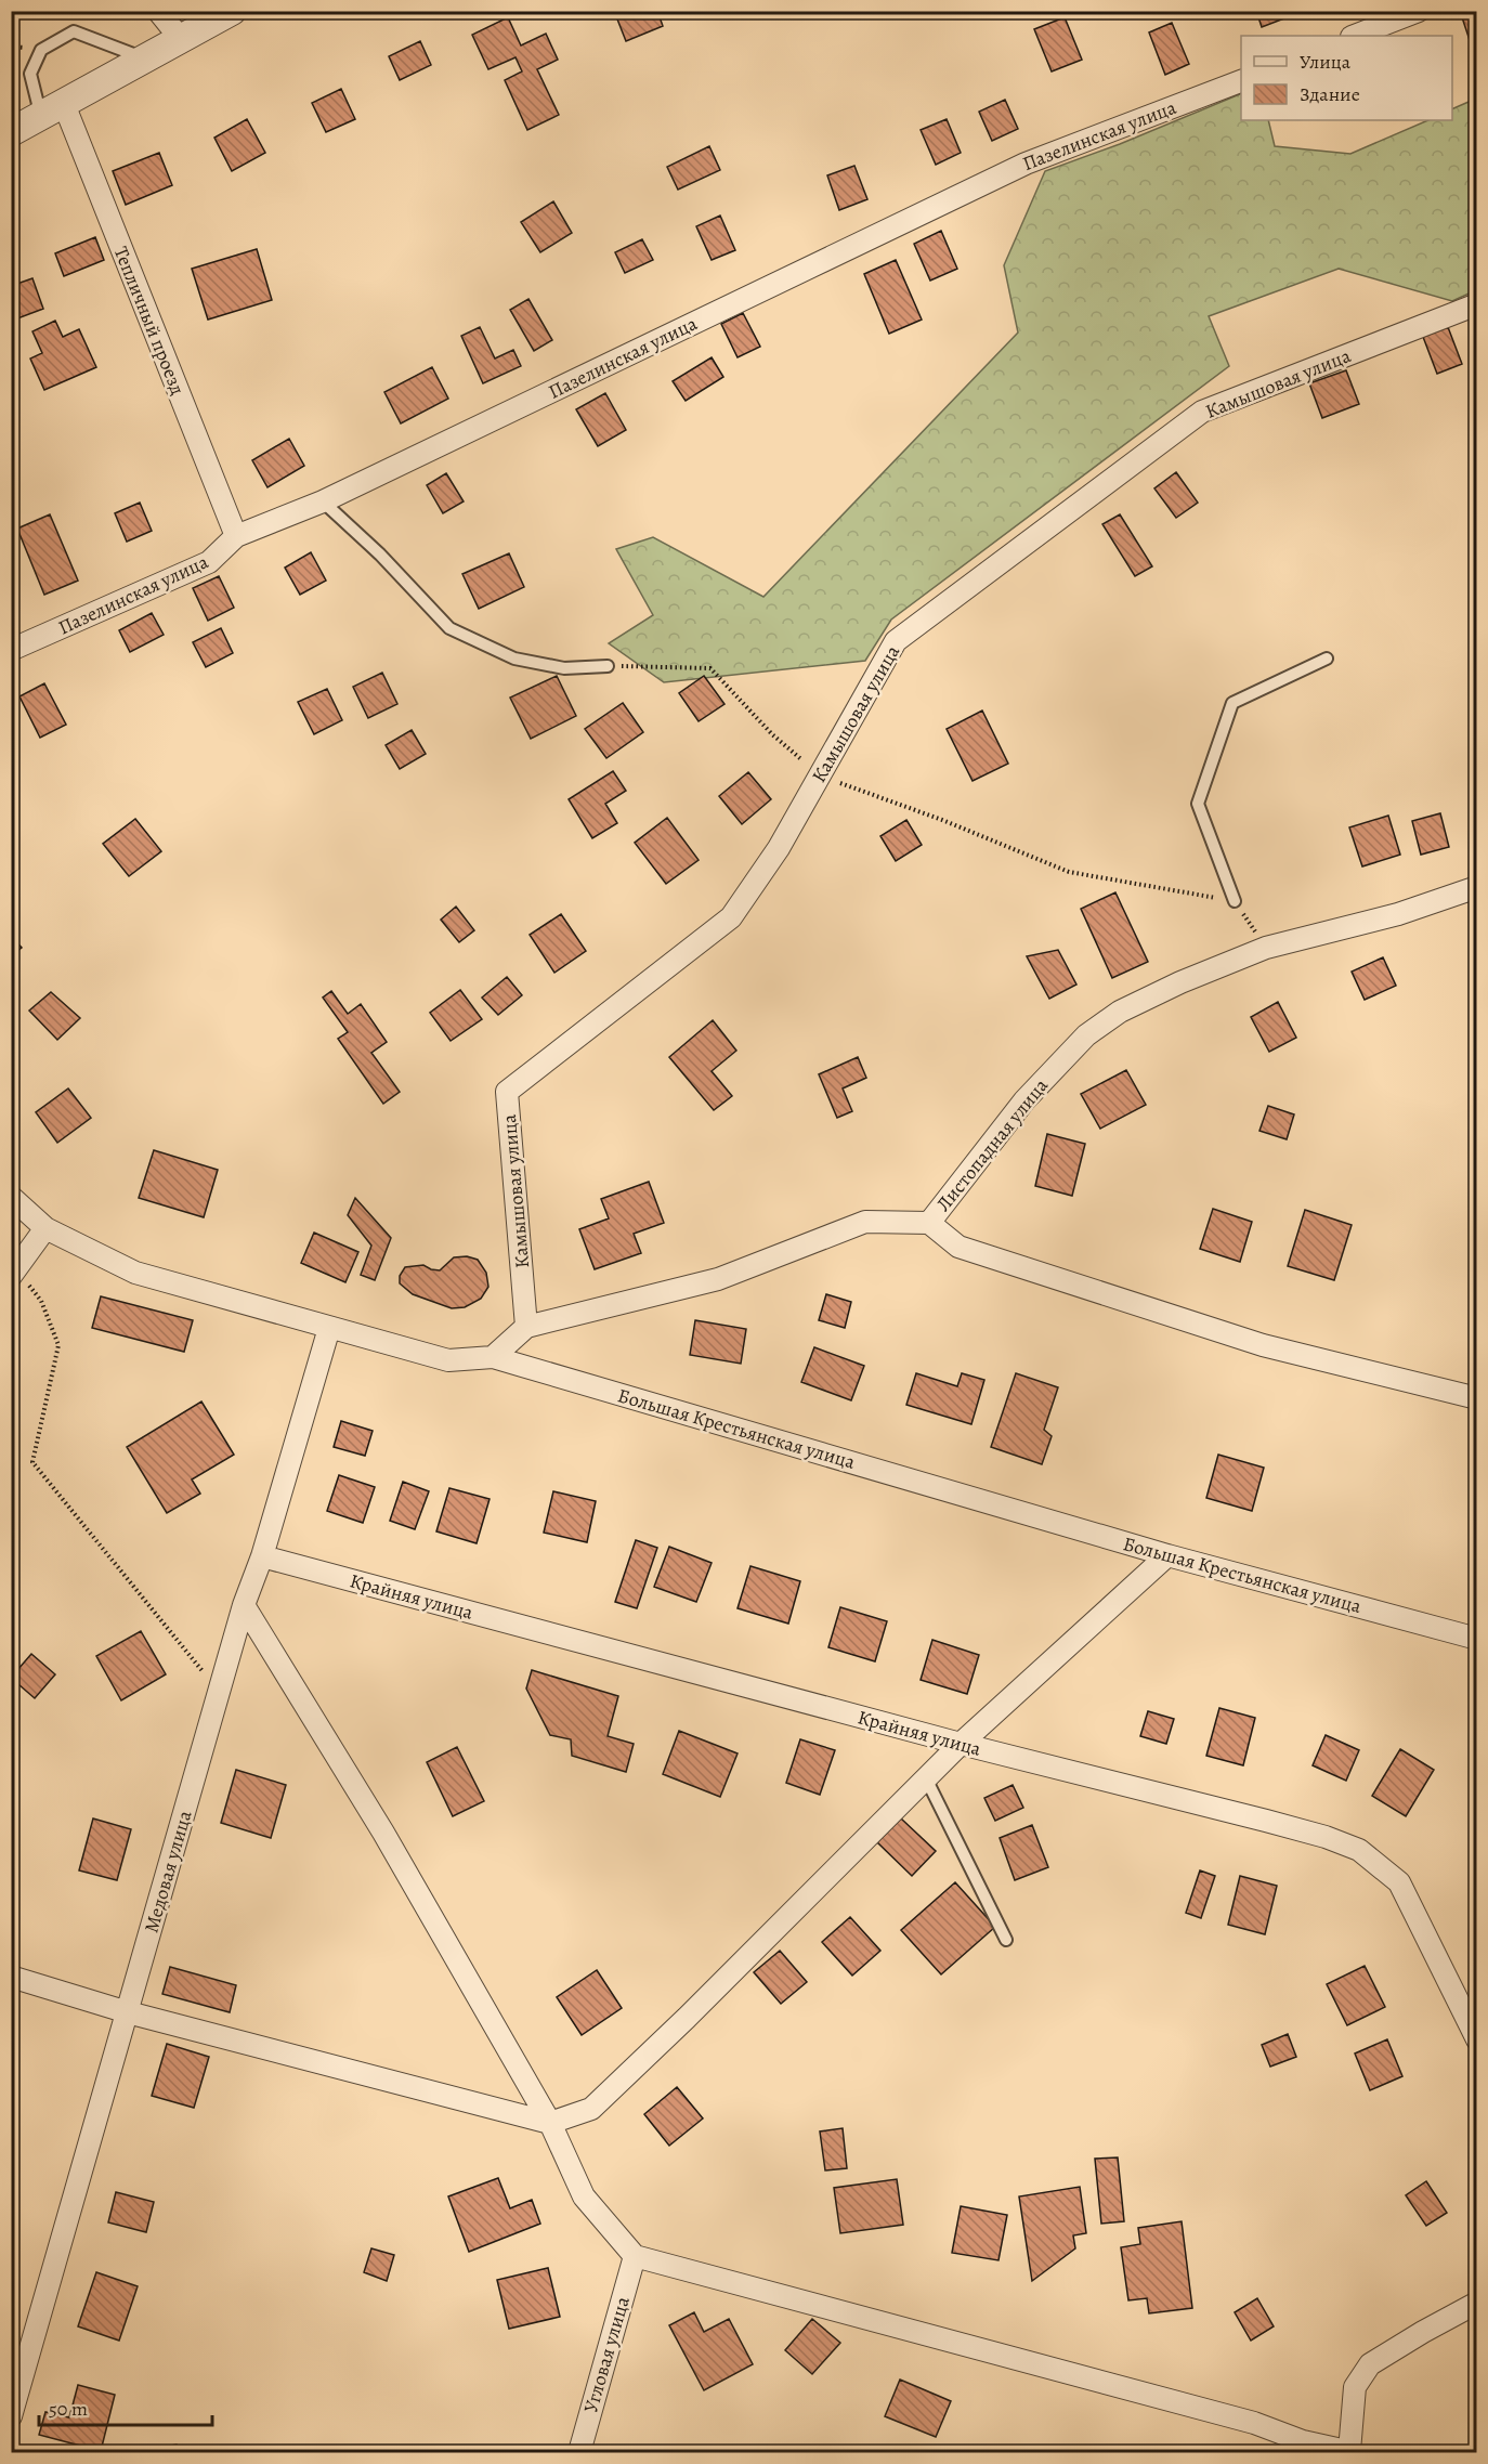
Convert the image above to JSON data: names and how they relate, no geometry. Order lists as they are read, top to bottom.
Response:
{
  "streets": {
    "street": [
      "Пазелинская улица",
      "Тепличный проезд",
      "Камышовая улица",
      "Листопадная улица",
      "Большая Крестьянская улица",
      "Крайняя улица",
      "Медовая улица",
      "Угловая улица"
    ]
  },
  "crossings": [
    ["Пазелинская улица", "Тепличный проезд"],
    ["Камышовая улица", "Листопадная улица"],
    ["Листопадная улица", "Большая Крестьянская улица"],
    ["Большая Крестьянская улица", "Медовая улица"],
    ["Крайняя улица", "Медовая улица"]
  ],
  "legend": ["Улица", "Здание"],
  "scale_bar": "50 m"
}
